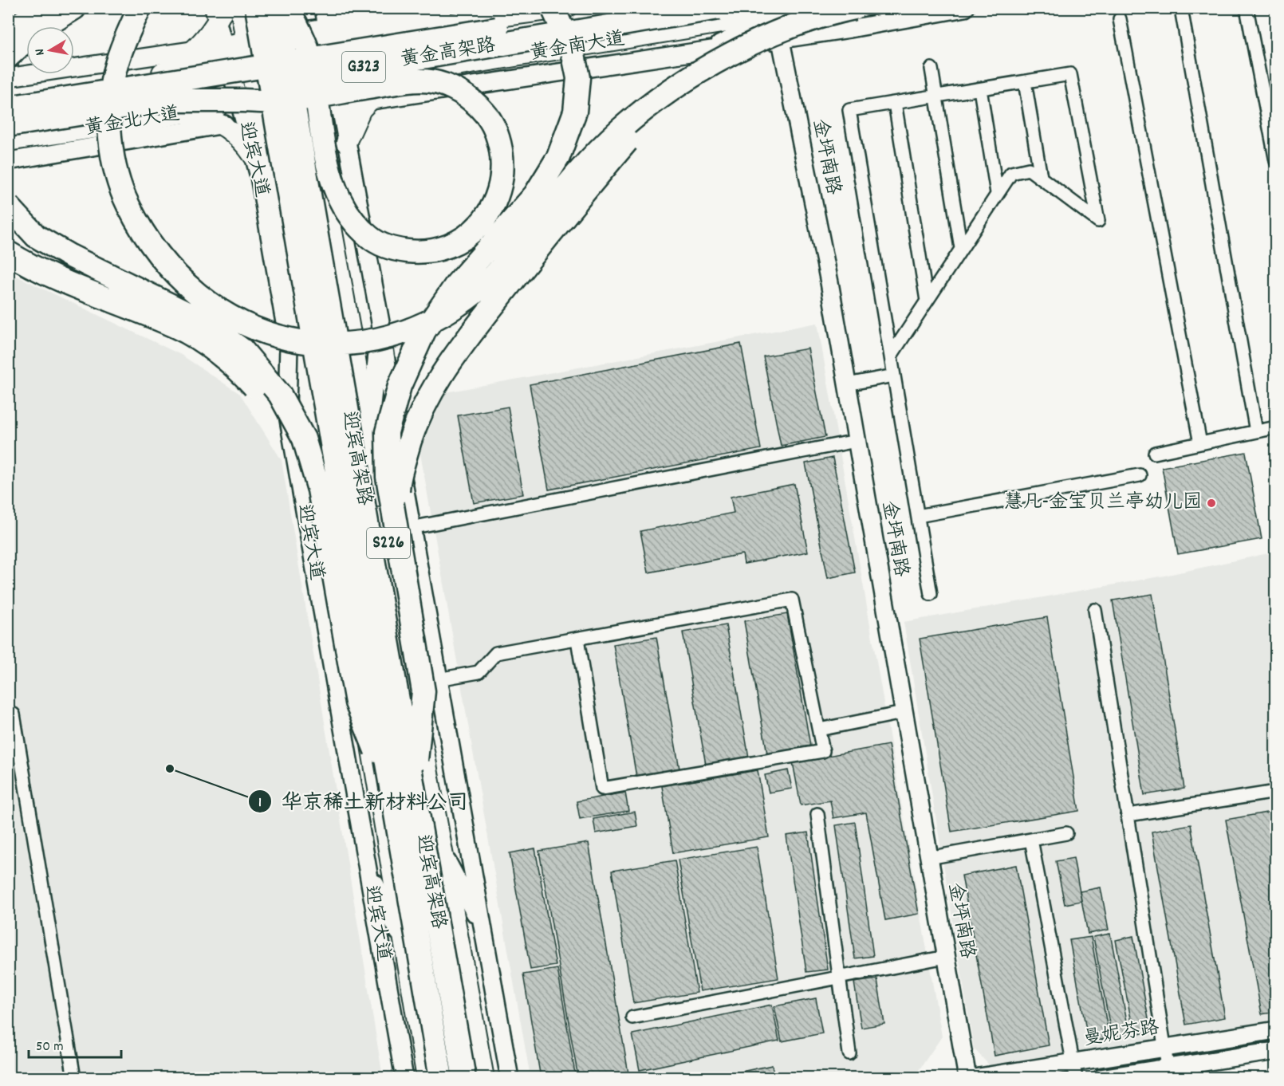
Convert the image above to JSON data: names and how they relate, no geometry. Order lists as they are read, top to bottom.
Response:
{
  "streets": {
    "highway": ["黄金高架路", "G323", "迎宾高架路"],
    "main road": [
      "黄金南大道",
      "黄金北大道",
      "迎宾大道",
      "S226"
    ],
    "street": ["金坪南路", "曼妮芬路"]
  },
  "crossings": [
    ["黄金南大道", "黄金北大道"],
    ["黄金南大道", "金坪南路"],
    ["黄金南大道", "迎宾大道"],
    ["黄金南大道", "S226"],
    ["黄金高架路", "黄金北大道"],
    ["黄金北大道", "迎宾大道"]
  ],
  "places": ["慧凡-金宝贝兰亭幼儿园", "华京稀土新材料公司"],
  "scale_bar": "50 m",
  "north": "left"
}
